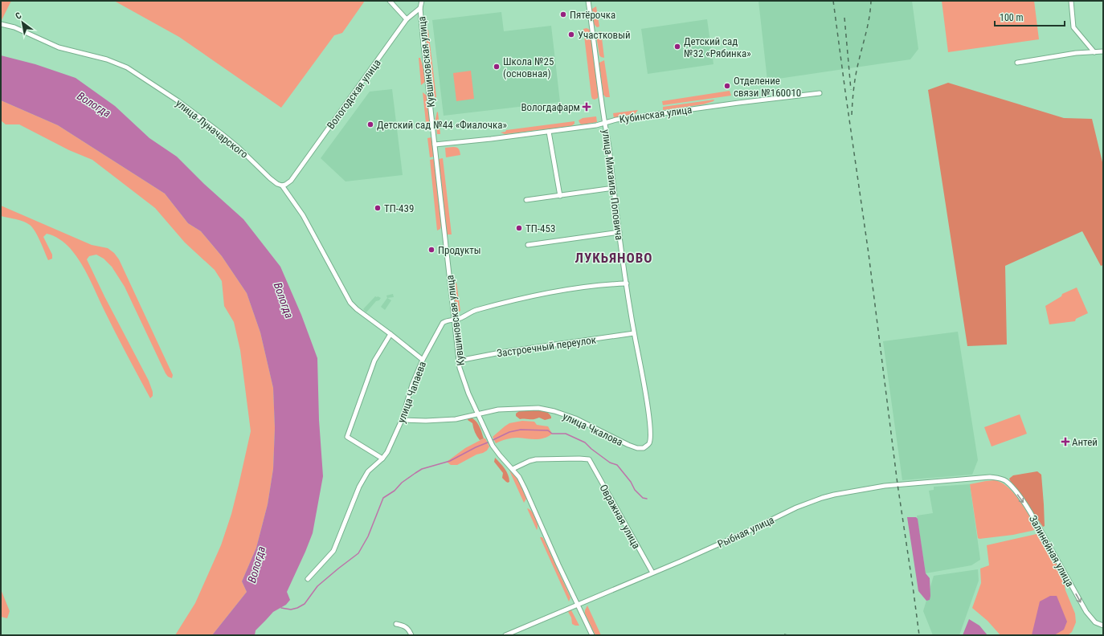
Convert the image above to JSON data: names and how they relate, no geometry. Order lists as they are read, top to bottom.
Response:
{
  "streets": {
    "street": [
      "Кувшиновская улица",
      "Вологодская улица",
      "Кубинская улица",
      "улица Луначарского",
      "улица Михаила Поповича",
      "Застроечный переулок",
      "улица Чапаева",
      "улица Чкалова",
      "Овражная улица",
      "Рыбная улица",
      "Залинейная улица"
    ]
  },
  "crossings": [
    ["Кувшиновская улица", "Вологодская улица"],
    ["Кувшиновская улица", "Кубинская улица"],
    ["Кувшиновская улица", "Застроечный переулок"],
    ["Кувшиновская улица", "улица Чапаева"],
    ["Кувшиновская улица", "улица Чкалова"],
    ["Кувшиновская улица", "Овражная улица"],
    ["Кувшиновская улица", "Рыбная улица"],
    ["Вологодская улица", "улица Луначарского"],
    ["Кубинская улица", "улица Михаила Поповича"],
    ["улица Луначарского", "улица Чапаева"],
    ["улица Михаила Поповича", "Застроечный переулок"],
    ["улица Михаила Поповича", "улица Чапаева"],
    ["улица Михаила Поповича", "улица Чкалова"],
    ["улица Чапаева", "улица Чкалова"],
    ["Овражная улица", "Рыбная улица"],
    ["Рыбная улица", "Залинейная улица"]
  ],
  "one_way": ["Залинейная улица"],
  "districts": ["ЛУКЬЯНОВО"],
  "water": ["Вологда"],
  "places": {
    "other": [
      "Пятёрочка",
      "Участковый",
      "Детский сад №32 «Рябинка»",
      "Школа №25 (основная)",
      "Отделение связи №160010",
      "Детский сад №44 «Фиалочка»",
      "ТП-439",
      "ТП-453",
      "Продукты"
    ],
    "health": ["Вологдафарм", "Антей"]
  },
  "scale_bar": "100 m",
  "north": "top left"
}
